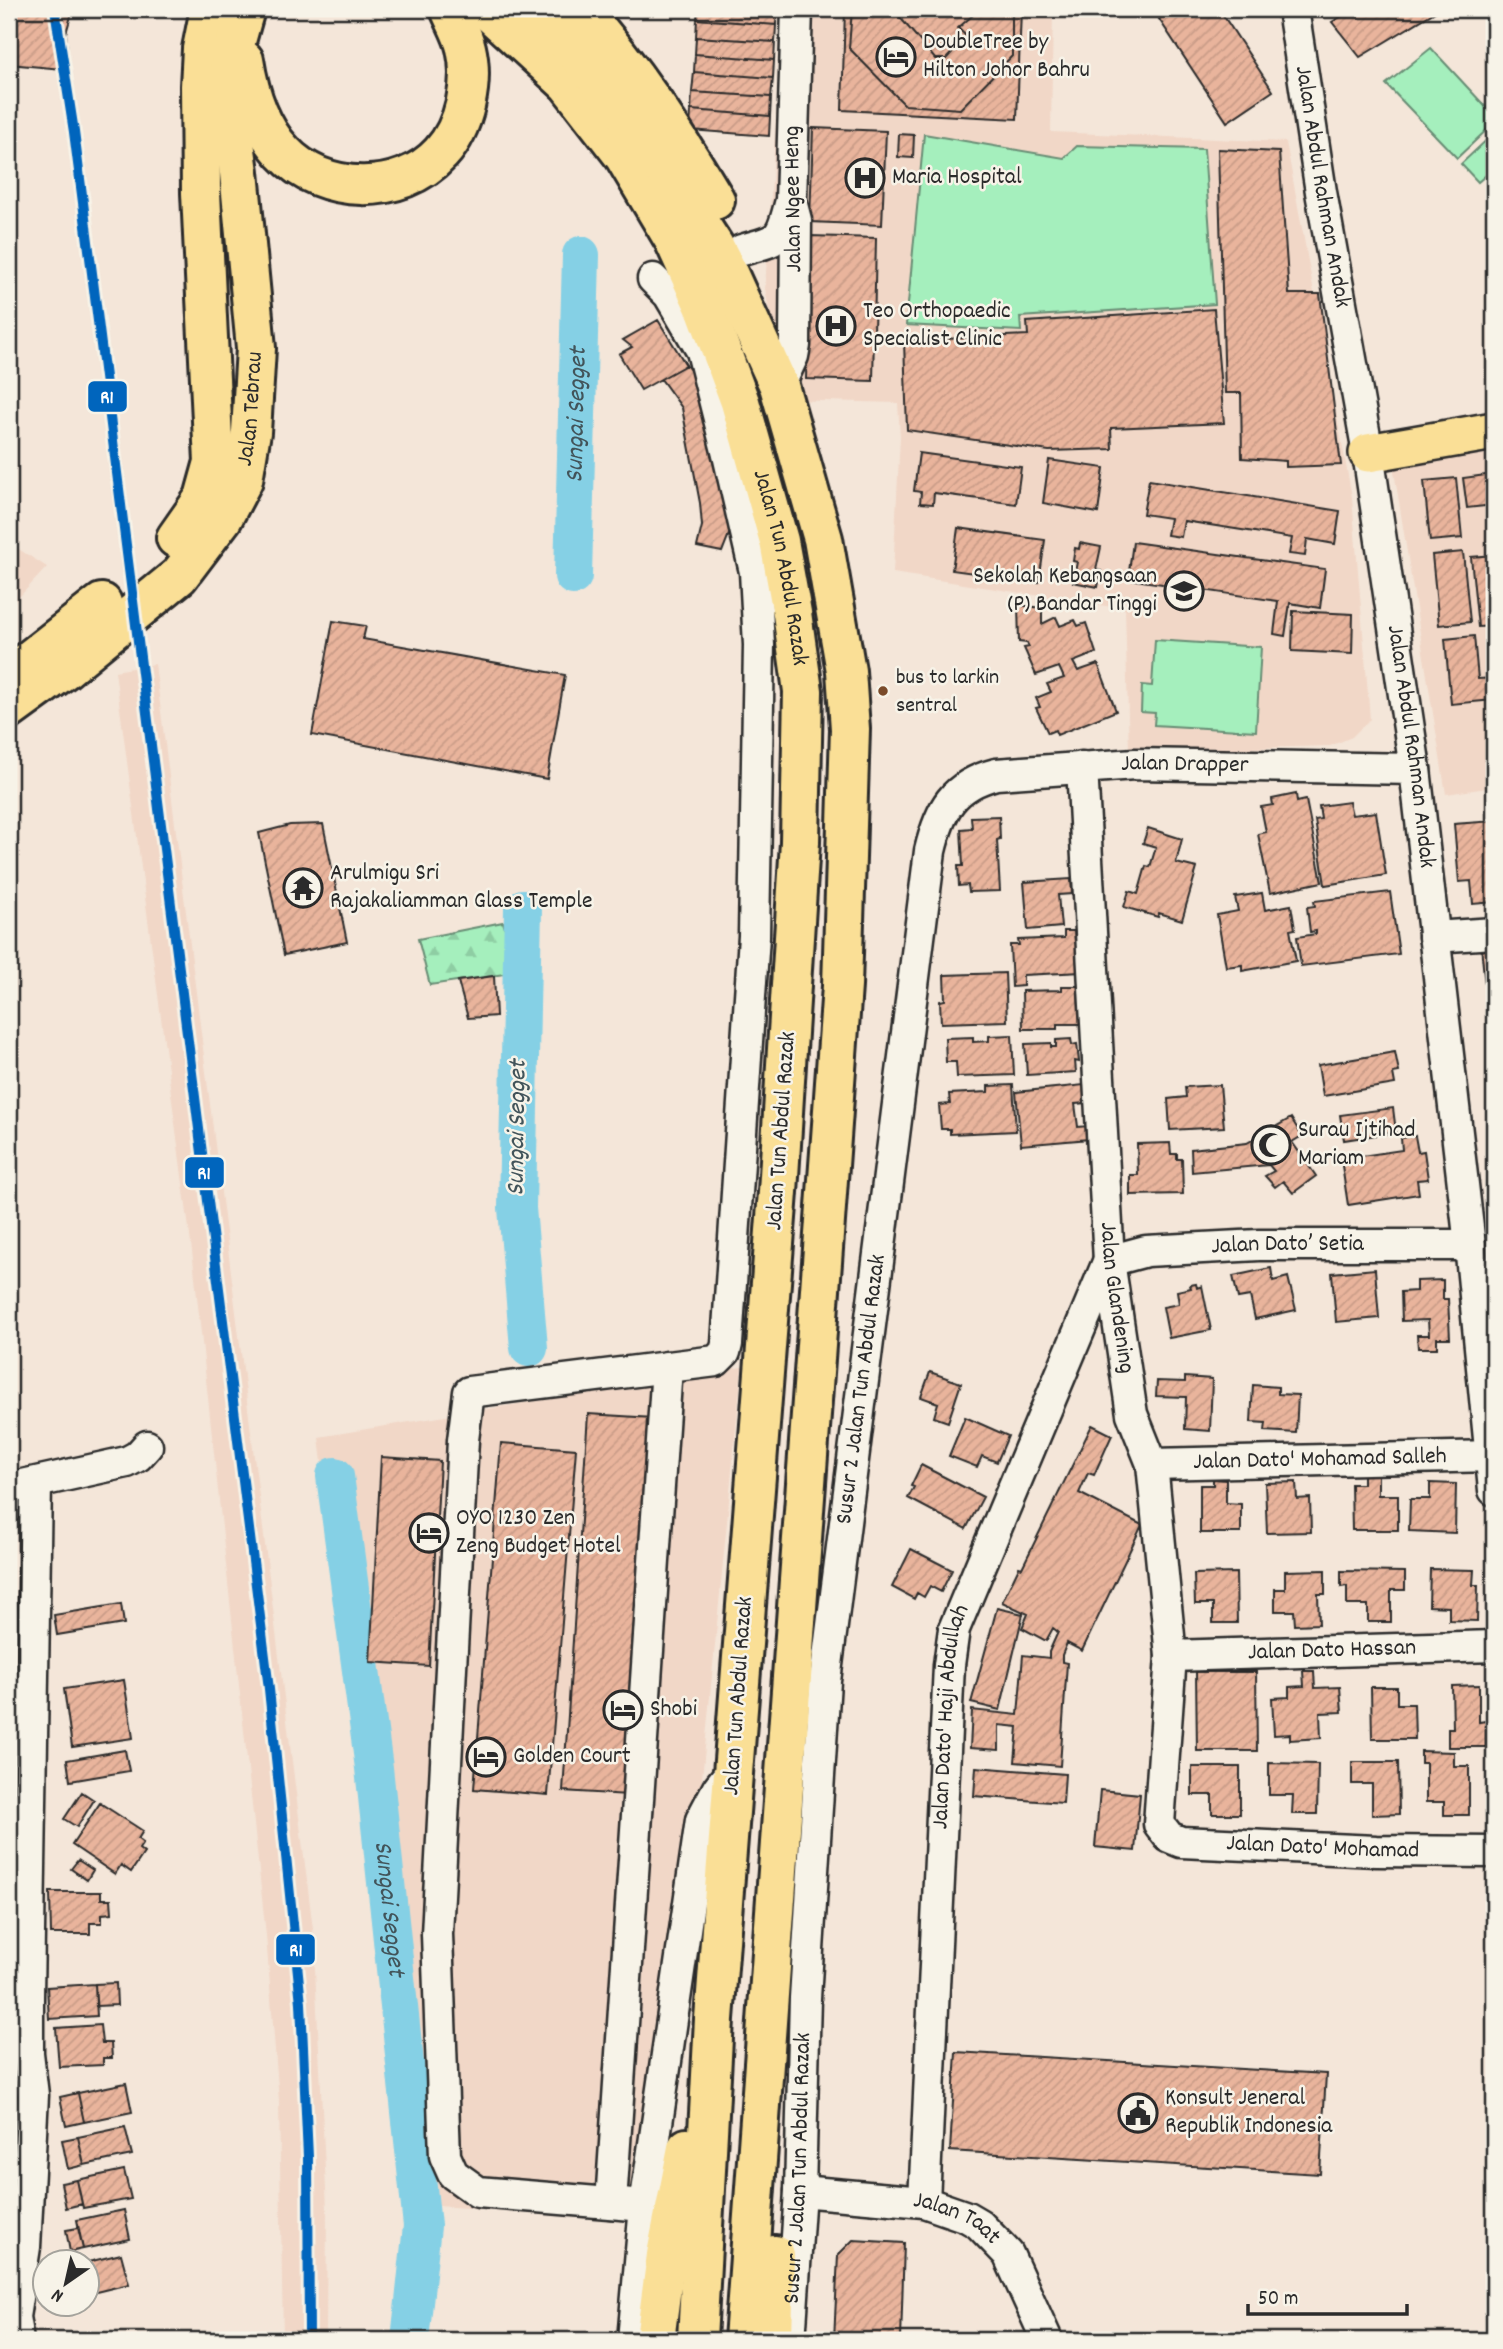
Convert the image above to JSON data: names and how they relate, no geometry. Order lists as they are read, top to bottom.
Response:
{
  "streets": {
    "highway": ["Jalan Tebrau", "Jalan Tun Abdul Razak"],
    "street": [
      "Jalan Abdul Rahman Andak",
      "Jalan Ngee Heng",
      "Jalan Drapper",
      "Jalan Dato’ Setia",
      "Jalan Glandening",
      "Susur 2 Jalan Tun Abdul Razak",
      "Jalan Dato' Mohamad Salleh",
      "Jalan Dato Hassan",
      "Jalan Dato' Haji Abdullah",
      "Jalan Dato' Mohamad",
      "Jalan Taat"
    ]
  },
  "crossings": [
    ["Jalan Abdul Rahman Andak", "Jalan Drapper"],
    ["Jalan Abdul Rahman Andak", "Jalan Dato’ Setia"],
    ["Jalan Abdul Rahman Andak", "Jalan Dato' Mohamad Salleh"],
    ["Jalan Ngee Heng", "Jalan Tun Abdul Razak"],
    ["Jalan Drapper", "Jalan Glandening"],
    ["Jalan Drapper", "Susur 2 Jalan Tun Abdul Razak"],
    ["Jalan Dato’ Setia", "Jalan Glandening"],
    ["Jalan Dato’ Setia", "Jalan Dato' Haji Abdullah"],
    ["Jalan Glandening", "Jalan Dato' Mohamad Salleh"],
    ["Jalan Glandening", "Jalan Dato Hassan"],
    ["Jalan Glandening", "Jalan Dato' Haji Abdullah"],
    ["Jalan Glandening", "Jalan Dato' Mohamad"],
    ["Susur 2 Jalan Tun Abdul Razak", "Jalan Taat"],
    ["Jalan Dato' Haji Abdullah", "Jalan Taat"]
  ],
  "water": ["Sungai Segget"],
  "places": {
    "hotel": [
      "DoubleTree by Hilton Johor Bahru",
      "OYO 1230 Zen Zeng Budget Hotel",
      "Shobi",
      "Golden Court"
    ],
    "hospital": ["Maria Hospital", "Teo Orthopaedic Specialist Clinic"],
    "school or university": ["Sekolah Kebangsaan (P) Bandar Tinggi"],
    "other": ["bus to larkin sentral"],
    "temple": ["Arulmigu Sri Rajakaliamman Glass Temple"],
    "mosque": ["Surau Ijtihad Mariam"],
    "public building": ["Konsult Jeneral Republik Indonesia"]
  },
  "lines": ["transit line R1"],
  "scale_bar": "50 m",
  "north": "bottom left"
}
